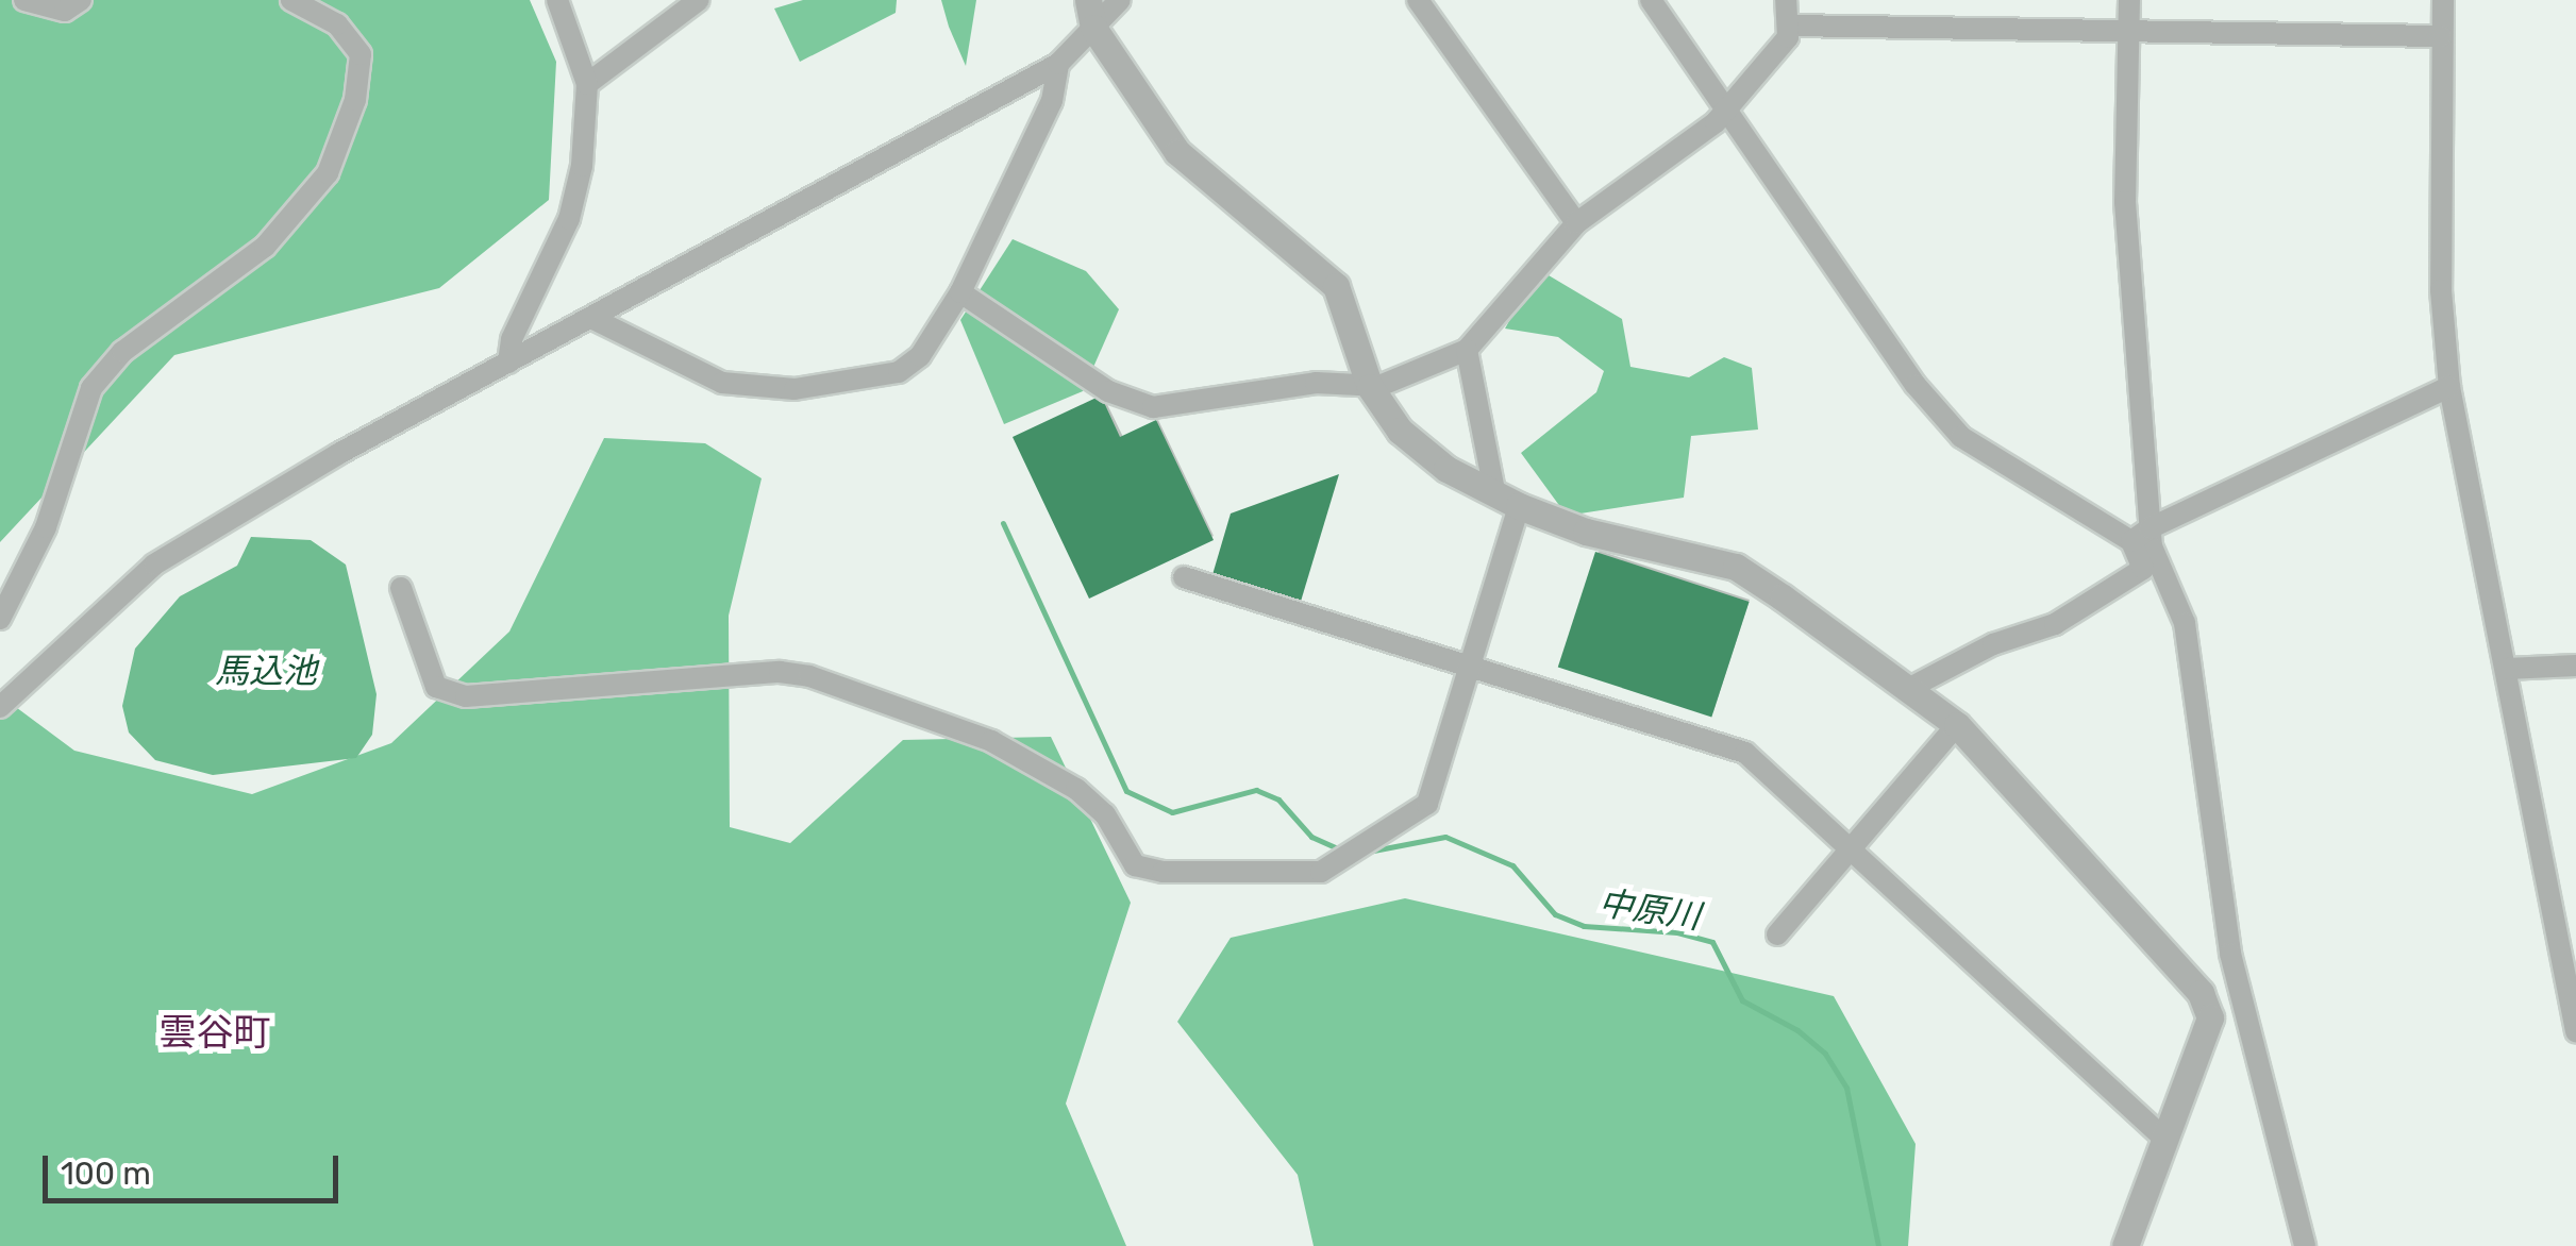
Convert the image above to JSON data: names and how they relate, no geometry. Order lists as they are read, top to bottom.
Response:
{
  "districts": ["雲谷町"],
  "water": ["馬込池", "中原川"],
  "scale_bar": "100 m"
}
